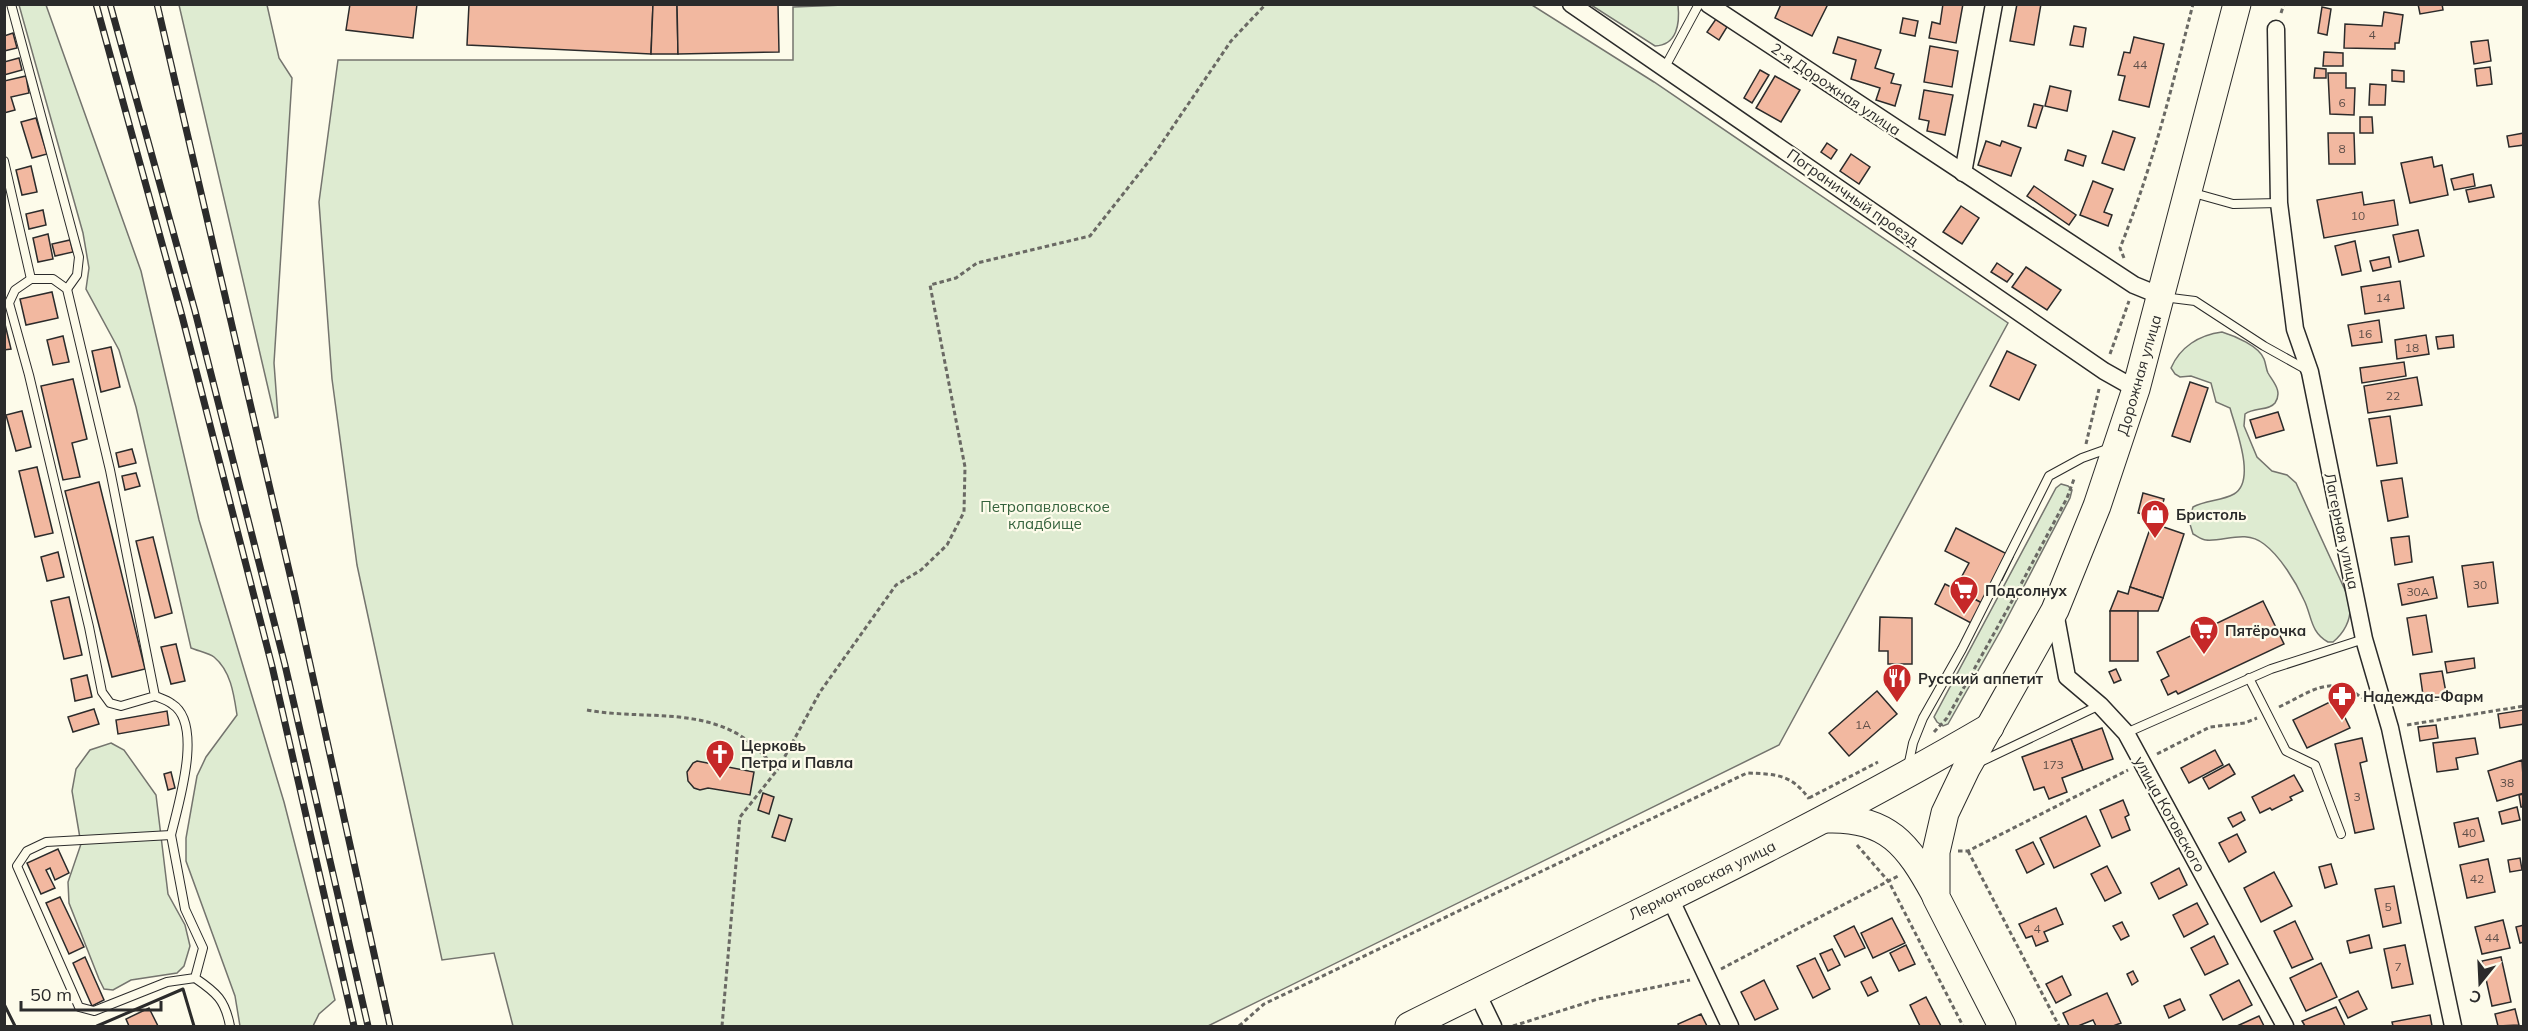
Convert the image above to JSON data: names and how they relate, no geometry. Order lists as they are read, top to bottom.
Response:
{
  "streets": {
    "main road": ["Дорожная улица", "Лермонтовская улица"],
    "street": [
      "2-я Дорожная улица",
      "Пограничный проезд",
      "Лагерная улица",
      "улица Котовского"
    ]
  },
  "crossings": [
    ["2-я Дорожная улица", "Дорожная улица"],
    ["Пограничный проезд", "Дорожная улица"],
    ["Дорожная улица", "улица Котовского"],
    ["Дорожная улица", "Лермонтовская улица"]
  ],
  "parks": ["Петропавловское кладбище"],
  "places": {
    "shop": ["Бристоль"],
    "supermarket": ["Подсолнух", "Пятёрочка"],
    "restaurant": ["Русский аппетит"],
    "pharmacy": ["Надежда-Фарм"],
    "church": ["Церковь Петра и Павла"]
  },
  "house_numbers": [
    "4",
    "44",
    "6",
    "8",
    "10",
    "14",
    "16",
    "18",
    "22",
    "30",
    "30А",
    "1А",
    "173",
    "38",
    "3",
    "40",
    "42",
    "5",
    "4",
    "44",
    "7"
  ],
  "scale_bar": "50 m",
  "north": "bottom"
}
